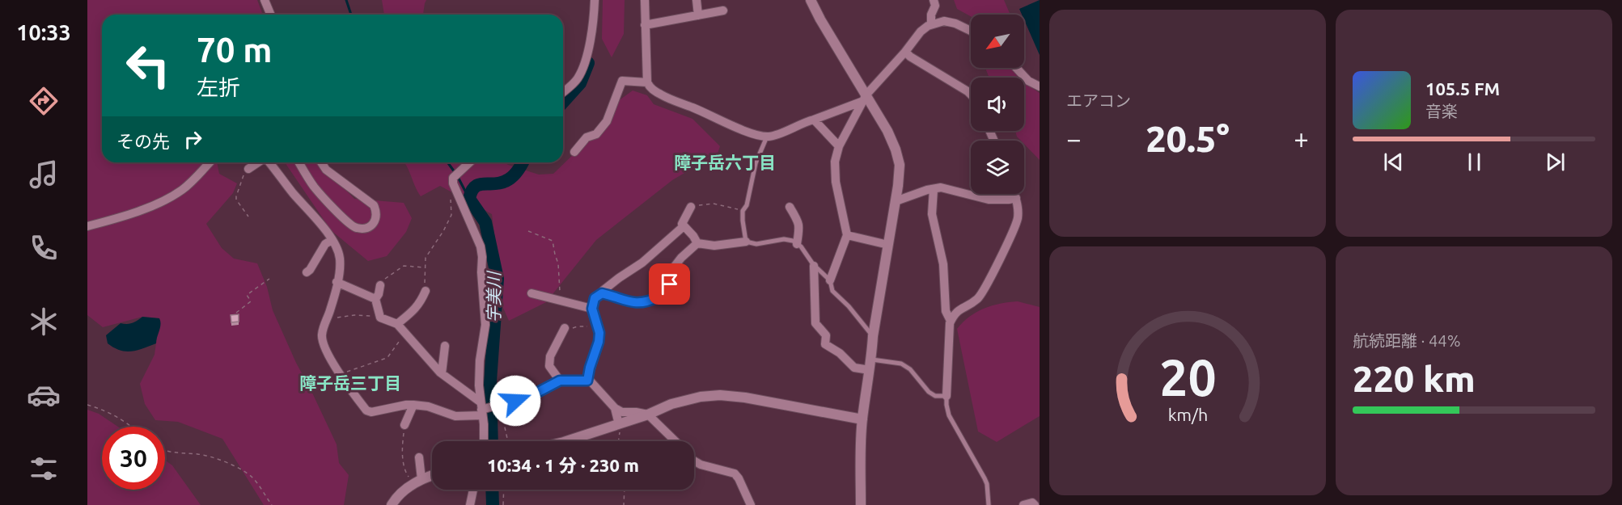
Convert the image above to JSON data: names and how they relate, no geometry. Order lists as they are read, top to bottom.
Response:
{
  "districts": ["障子岳六丁目", "障子岳三丁目"],
  "water": ["宇美川"],
  "north": "bottom left",
  "page": {
    "tabs": "10:33",
    "tile": [
      "エアコン",
      ["航続距離 · 44%", "220 km"]
    ],
    "turn": ["70 m", "左折"],
    "song": ["105.5 FM", "音楽"],
    "then": "その先",
    "heat": ["−", "20.5°", "+"],
    "limit": "30",
    "trip": "10:34 · 1 分 · 230 m",
    "gauge": ["20", "km/h"]
  }
}
